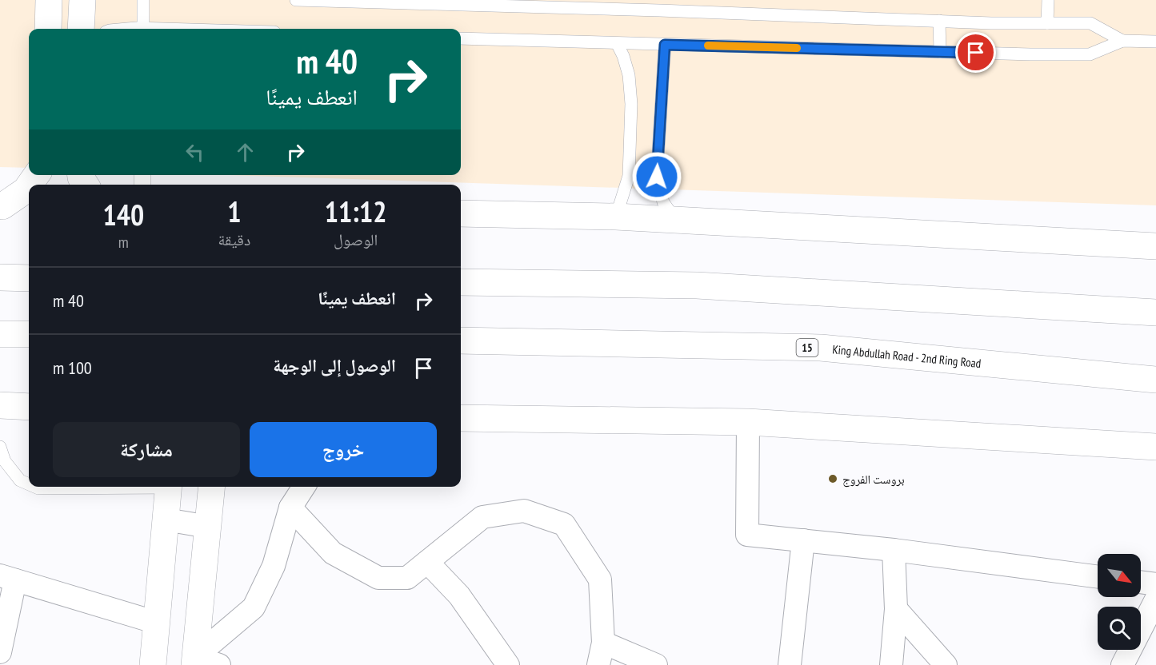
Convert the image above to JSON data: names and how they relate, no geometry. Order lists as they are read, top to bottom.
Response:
{
  "streets": {
    "main road": ["15", "King Abdullah Road - 2nd Ring Road"]
  },
  "places": ["بروست الفروج"],
  "north": "bottom right",
  "page": {
    "turn": ["40 m", "انعطف يمينًا"],
    "eta": [
      "11:12",
      "الوصول",
      "1",
      "دقيقة",
      "140",
      "m"
    ],
    "list": [
      {
        "name": "انعطف يمينًا",
        "value": "40 m"
      },
      {
        "name": "الوصول إلى الوجهة",
        "value": "100 m"
      }
    ],
    "buttons": ["خروج", "مشاركة"]
  }
}
